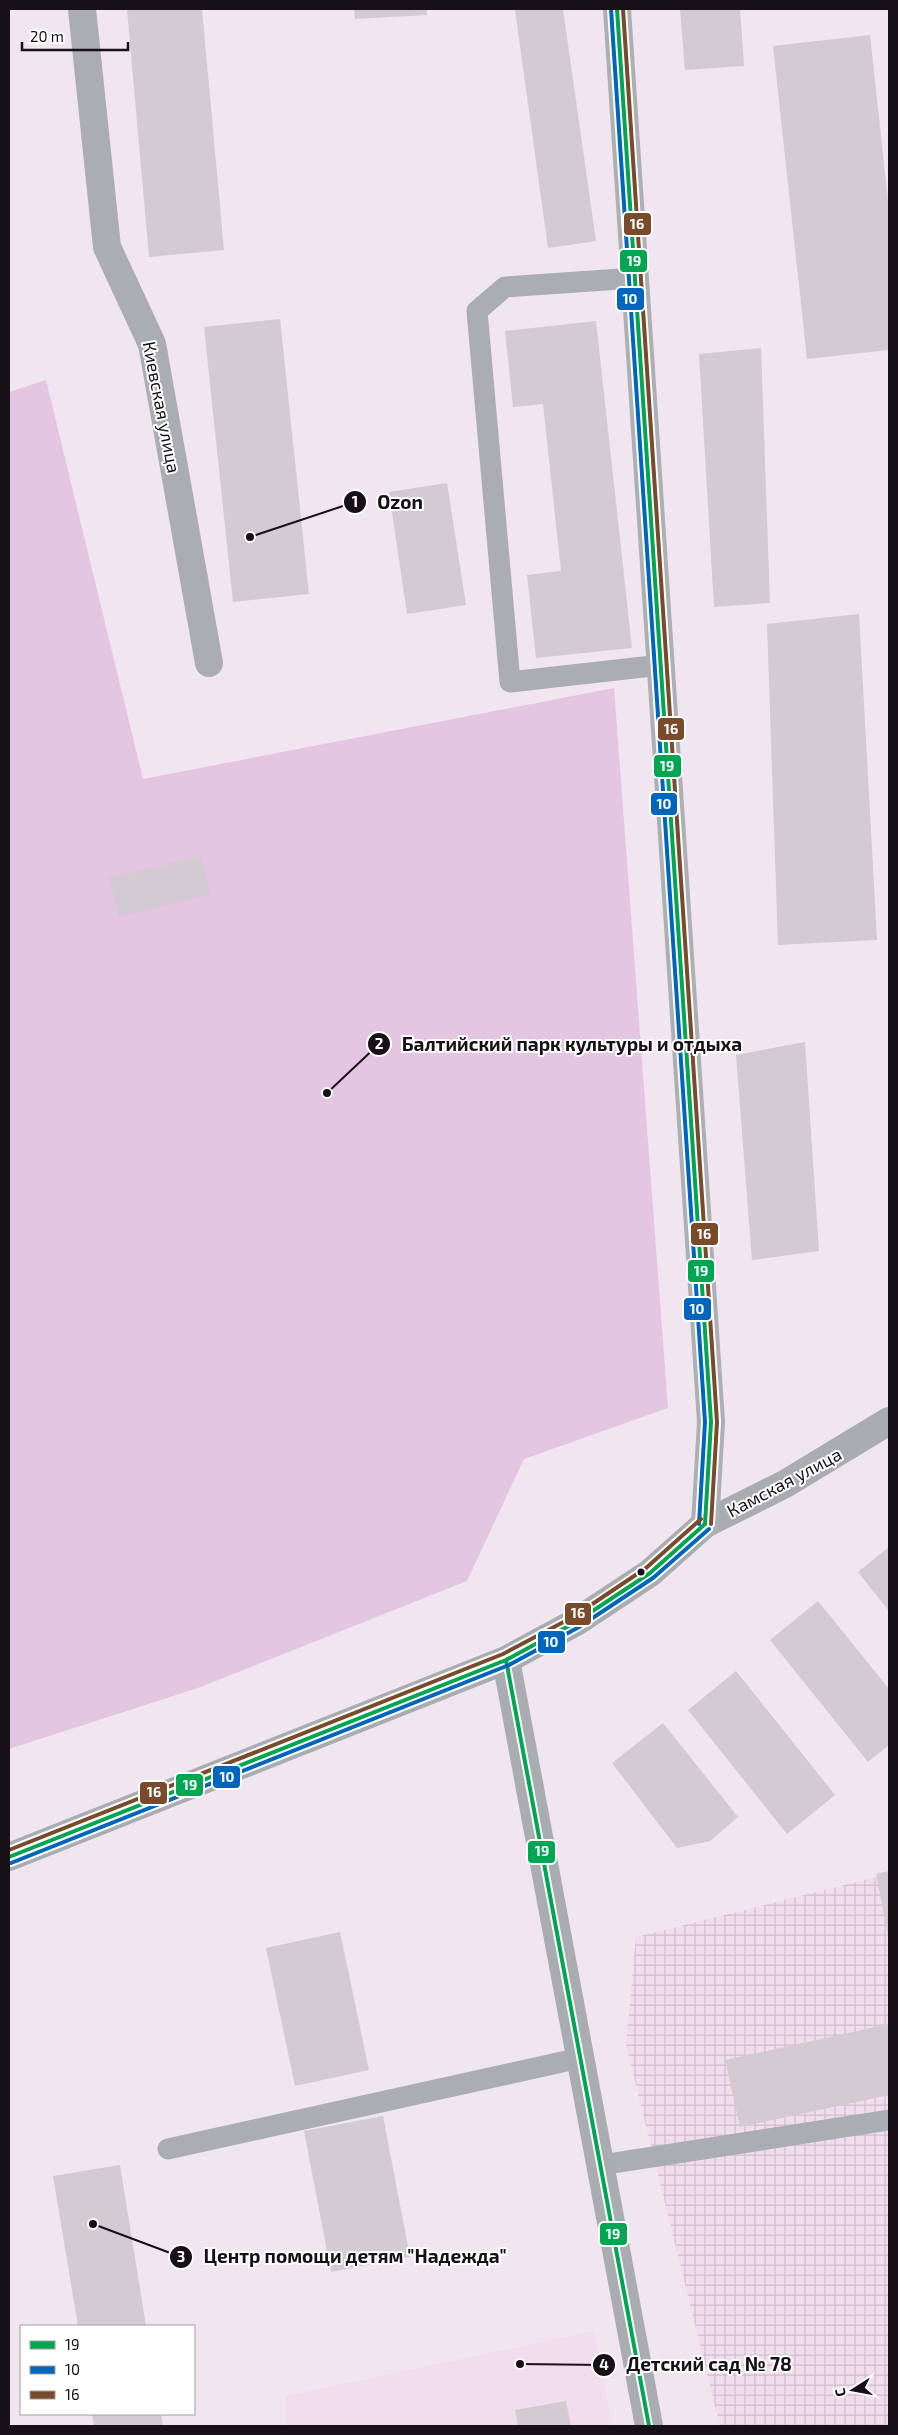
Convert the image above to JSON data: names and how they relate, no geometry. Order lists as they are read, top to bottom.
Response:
{
  "streets": {
    "main road": ["Камская улица"],
    "street": ["Киевская улица"]
  },
  "places": [
    "Ozon",
    "Балтийский парк культуры и отдыха",
    "Центр помощи детям \"Надежда\"",
    "Детский сад № 78"
  ],
  "lines": ["transit line 19", "transit line 10", "transit line 16"],
  "legend": ["19", "10", "16"],
  "scale_bar": "20 m",
  "north": "left"
}
